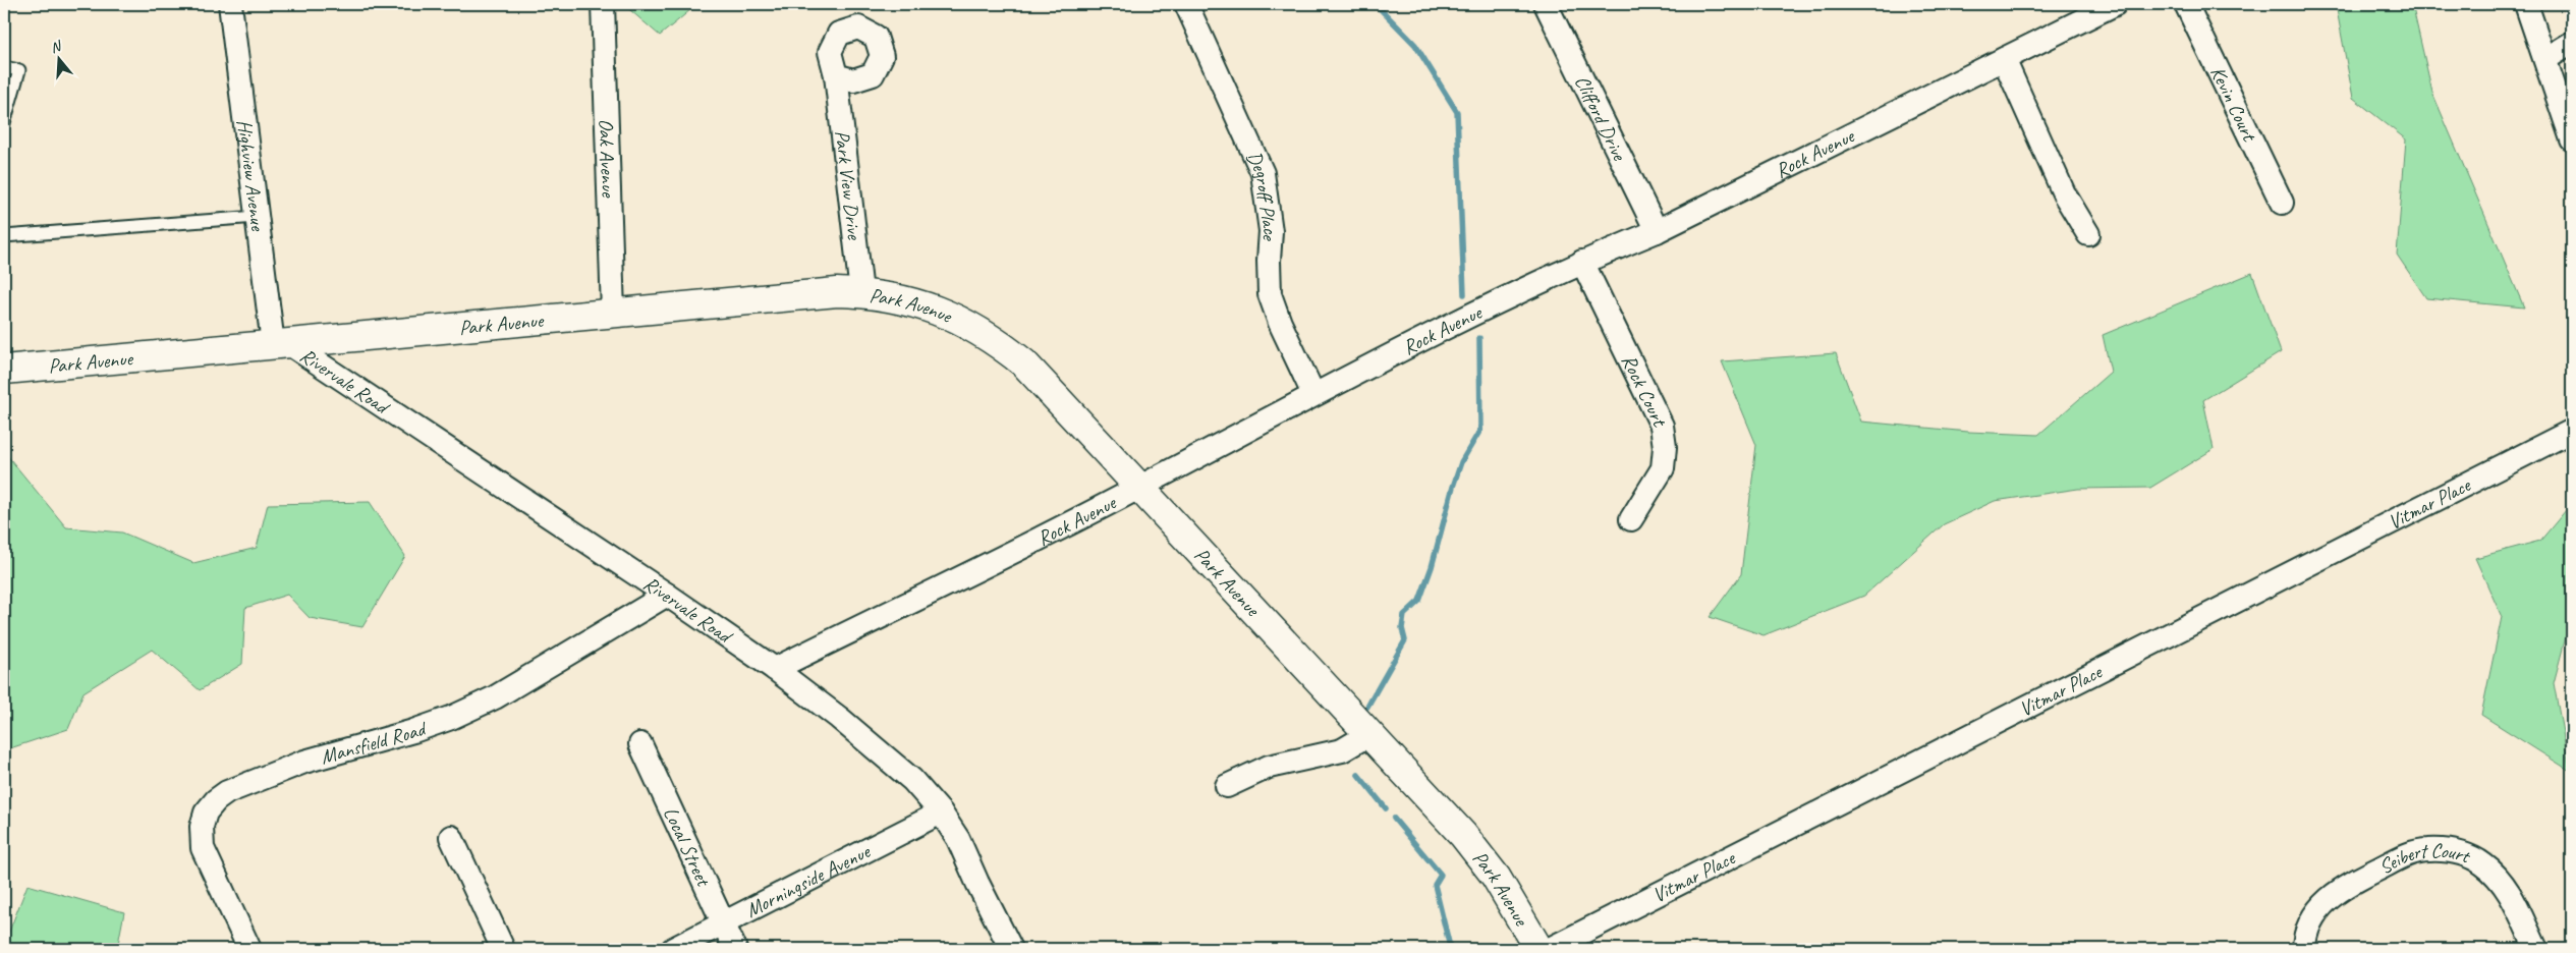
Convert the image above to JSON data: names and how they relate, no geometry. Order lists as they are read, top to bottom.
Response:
{
  "streets": {
    "street": [
      "Kevin Court",
      "Clifford Drive",
      "Rock Avenue",
      "Oak Avenue",
      "Highview Avenue",
      "Park View Drive",
      "Degroff Place",
      "Park Avenue",
      "Rivervale Road",
      "Rock Court",
      "Vitmar Place",
      "Mansfield Road",
      "Local Street",
      "Seibert Court",
      "Morningside Avenue"
    ]
  },
  "crossings": [
    ["Clifford Drive", "Rock Avenue"],
    ["Rock Avenue", "Degroff Place"],
    ["Rock Avenue", "Park Avenue"],
    ["Rock Avenue", "Rivervale Road"],
    ["Rock Avenue", "Rock Court"],
    ["Oak Avenue", "Park Avenue"],
    ["Highview Avenue", "Park Avenue"],
    ["Highview Avenue", "Rivervale Road"],
    ["Park View Drive", "Park Avenue"],
    ["Park Avenue", "Rivervale Road"],
    ["Rivervale Road", "Mansfield Road"],
    ["Rivervale Road", "Morningside Avenue"],
    ["Local Street", "Morningside Avenue"]
  ],
  "north": "top"
}
